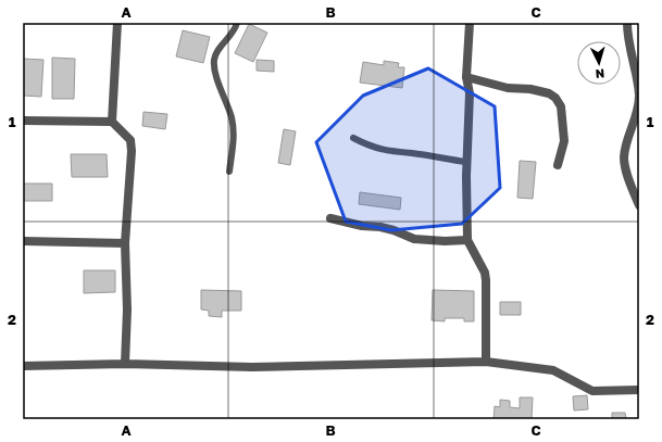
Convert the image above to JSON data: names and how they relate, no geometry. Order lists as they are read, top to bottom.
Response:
{
  "north": "bottom",
  "grid": {
    "columns": ["A", "B", "C"],
    "rows": ["1", "2"]
  }
}
